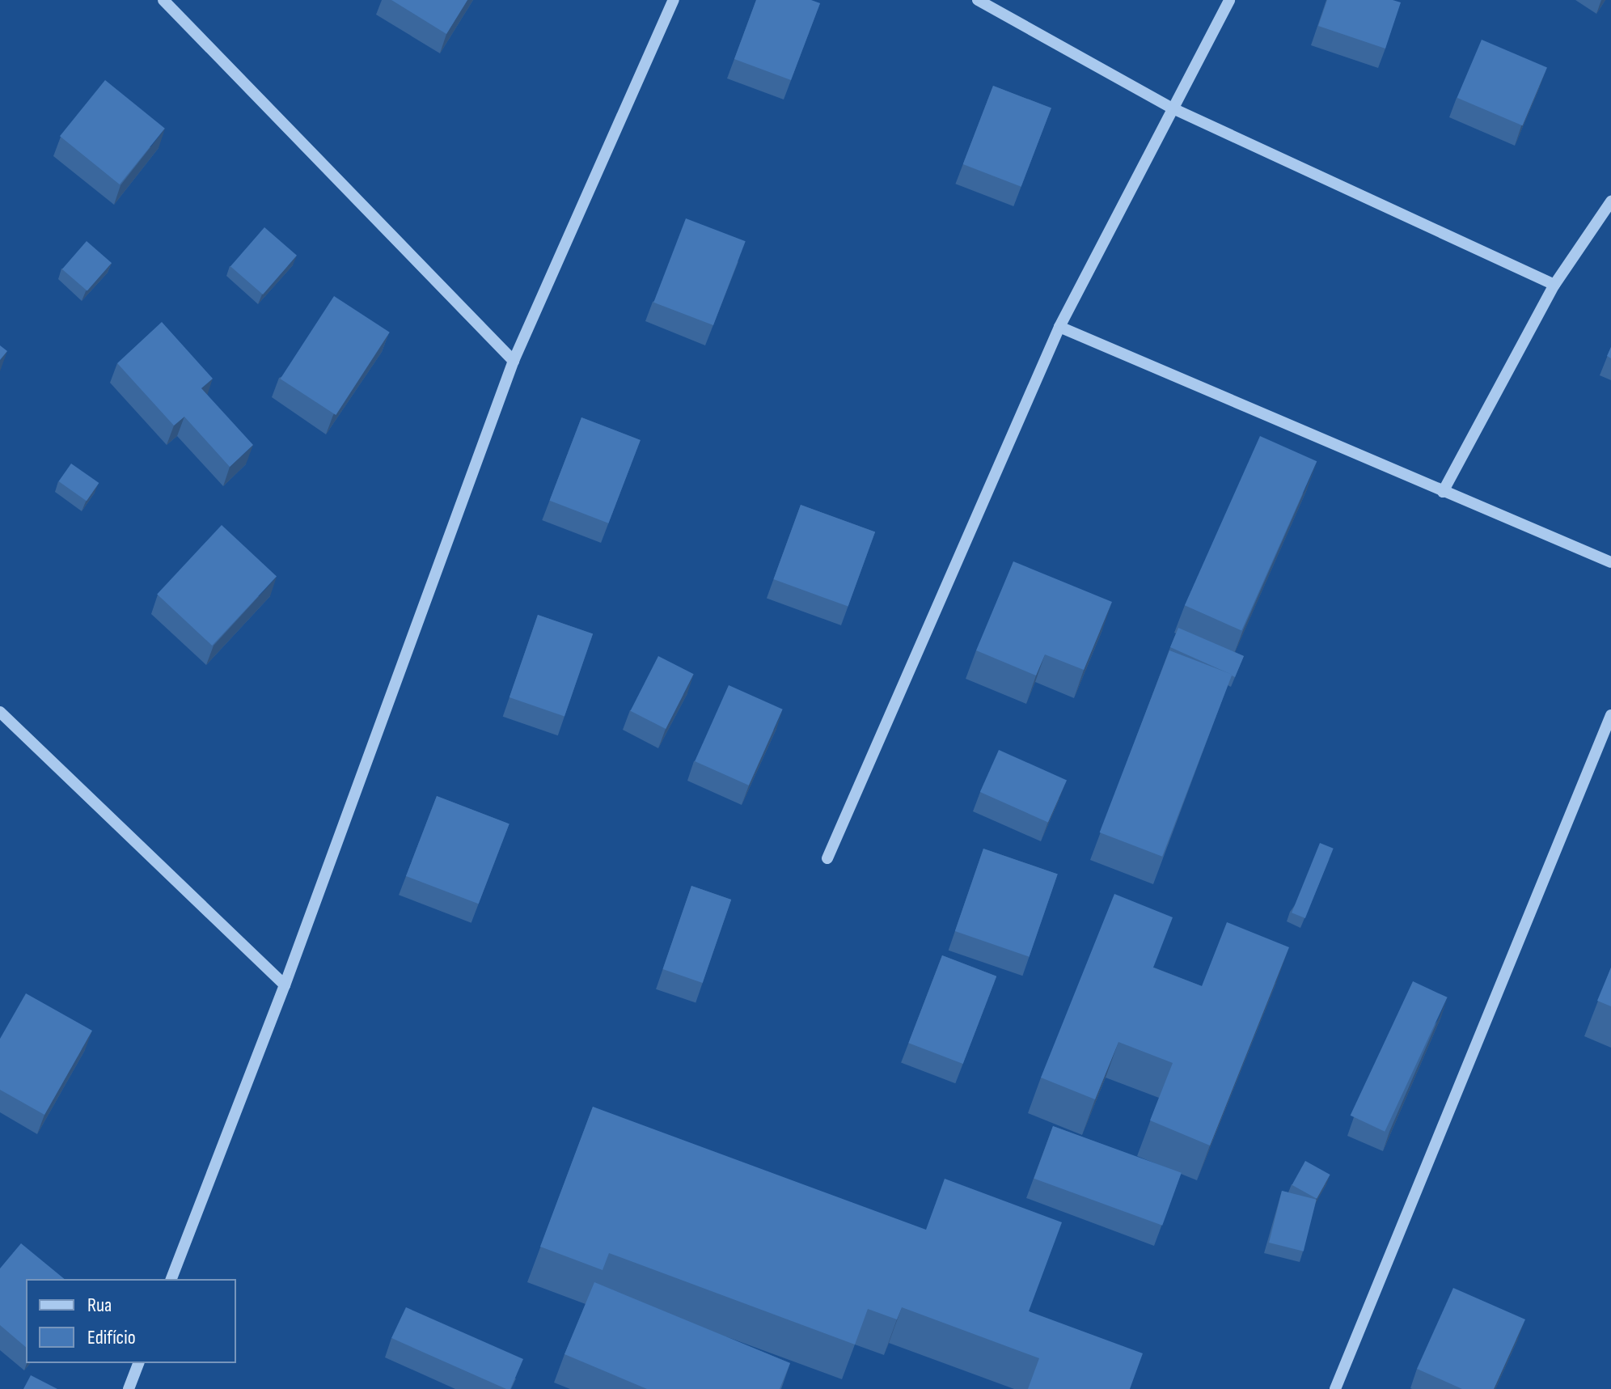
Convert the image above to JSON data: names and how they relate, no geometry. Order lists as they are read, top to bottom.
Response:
{
  "legend": ["Rua", "Edifício"]
}
